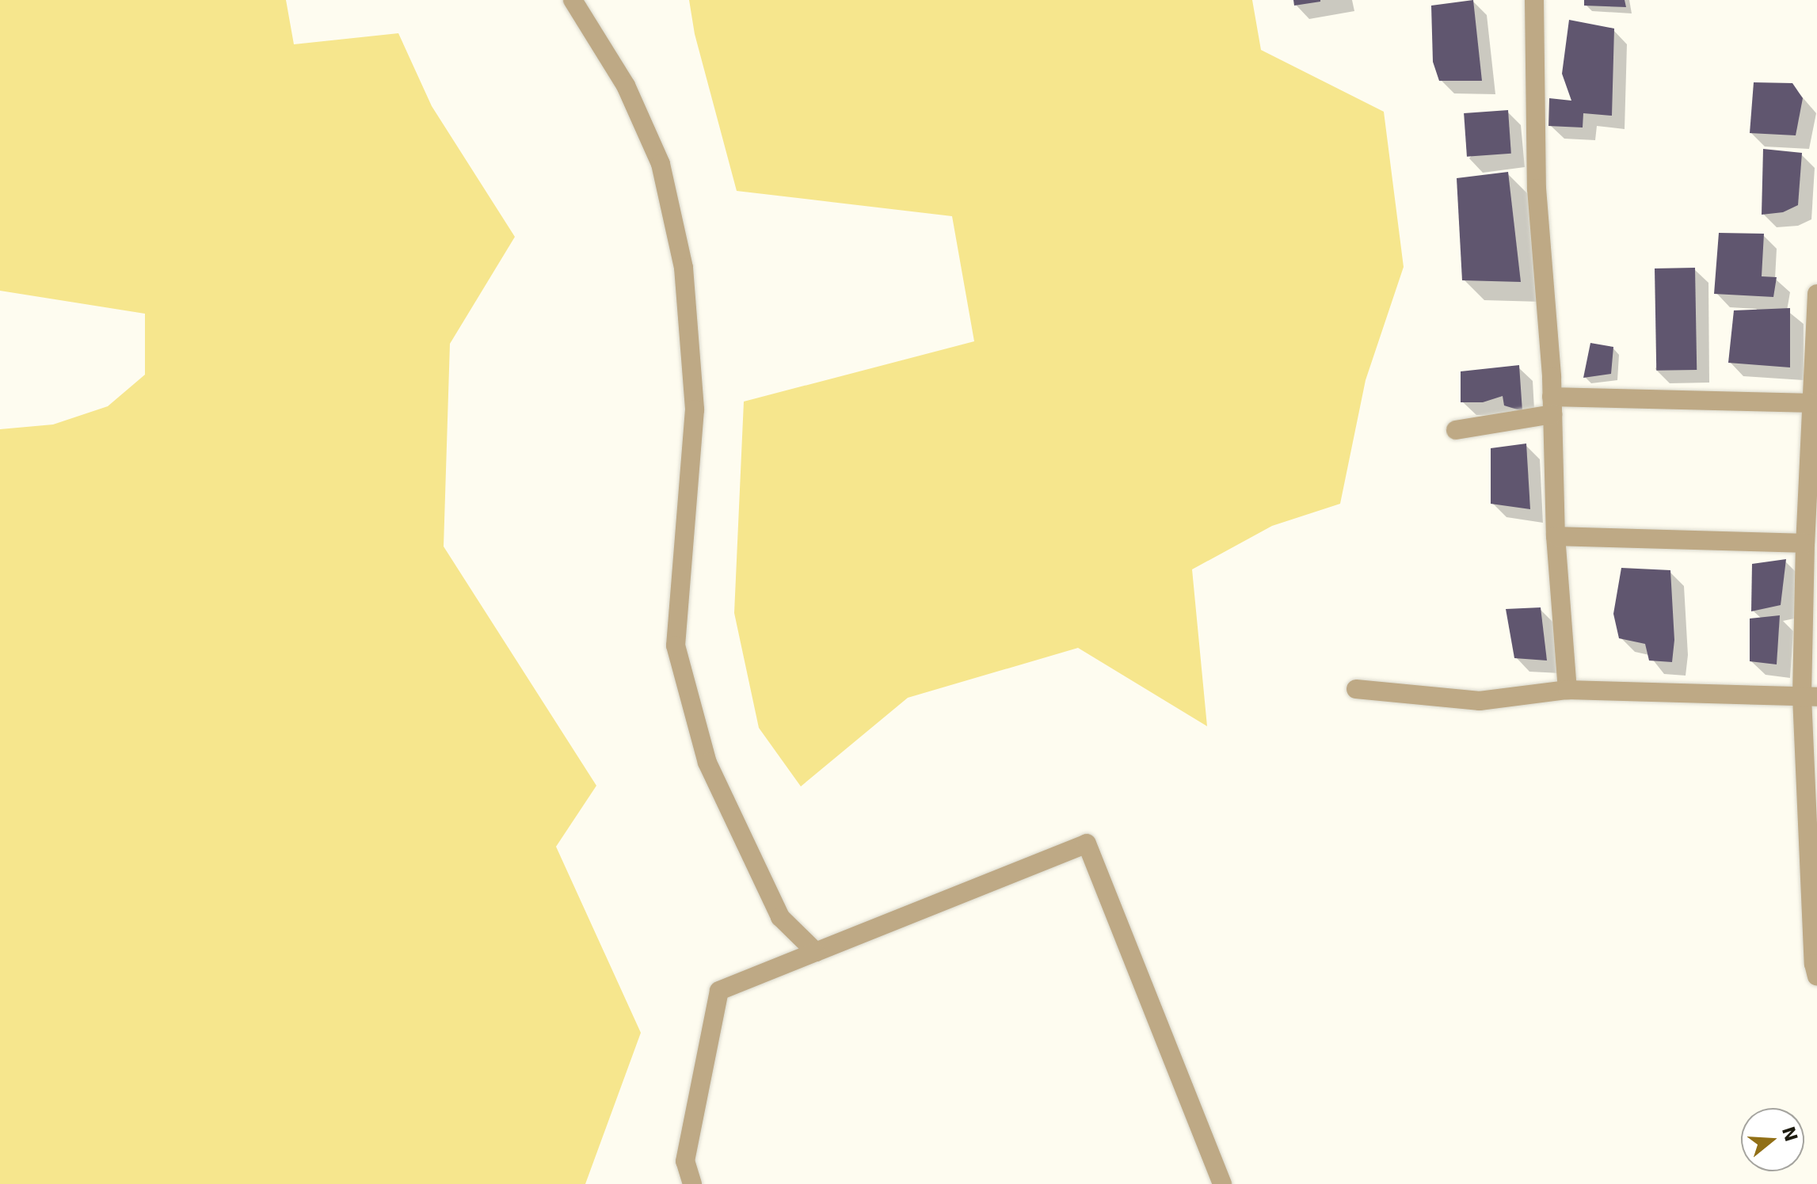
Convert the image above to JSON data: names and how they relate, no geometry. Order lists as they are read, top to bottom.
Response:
{
  "north": "right"
}
